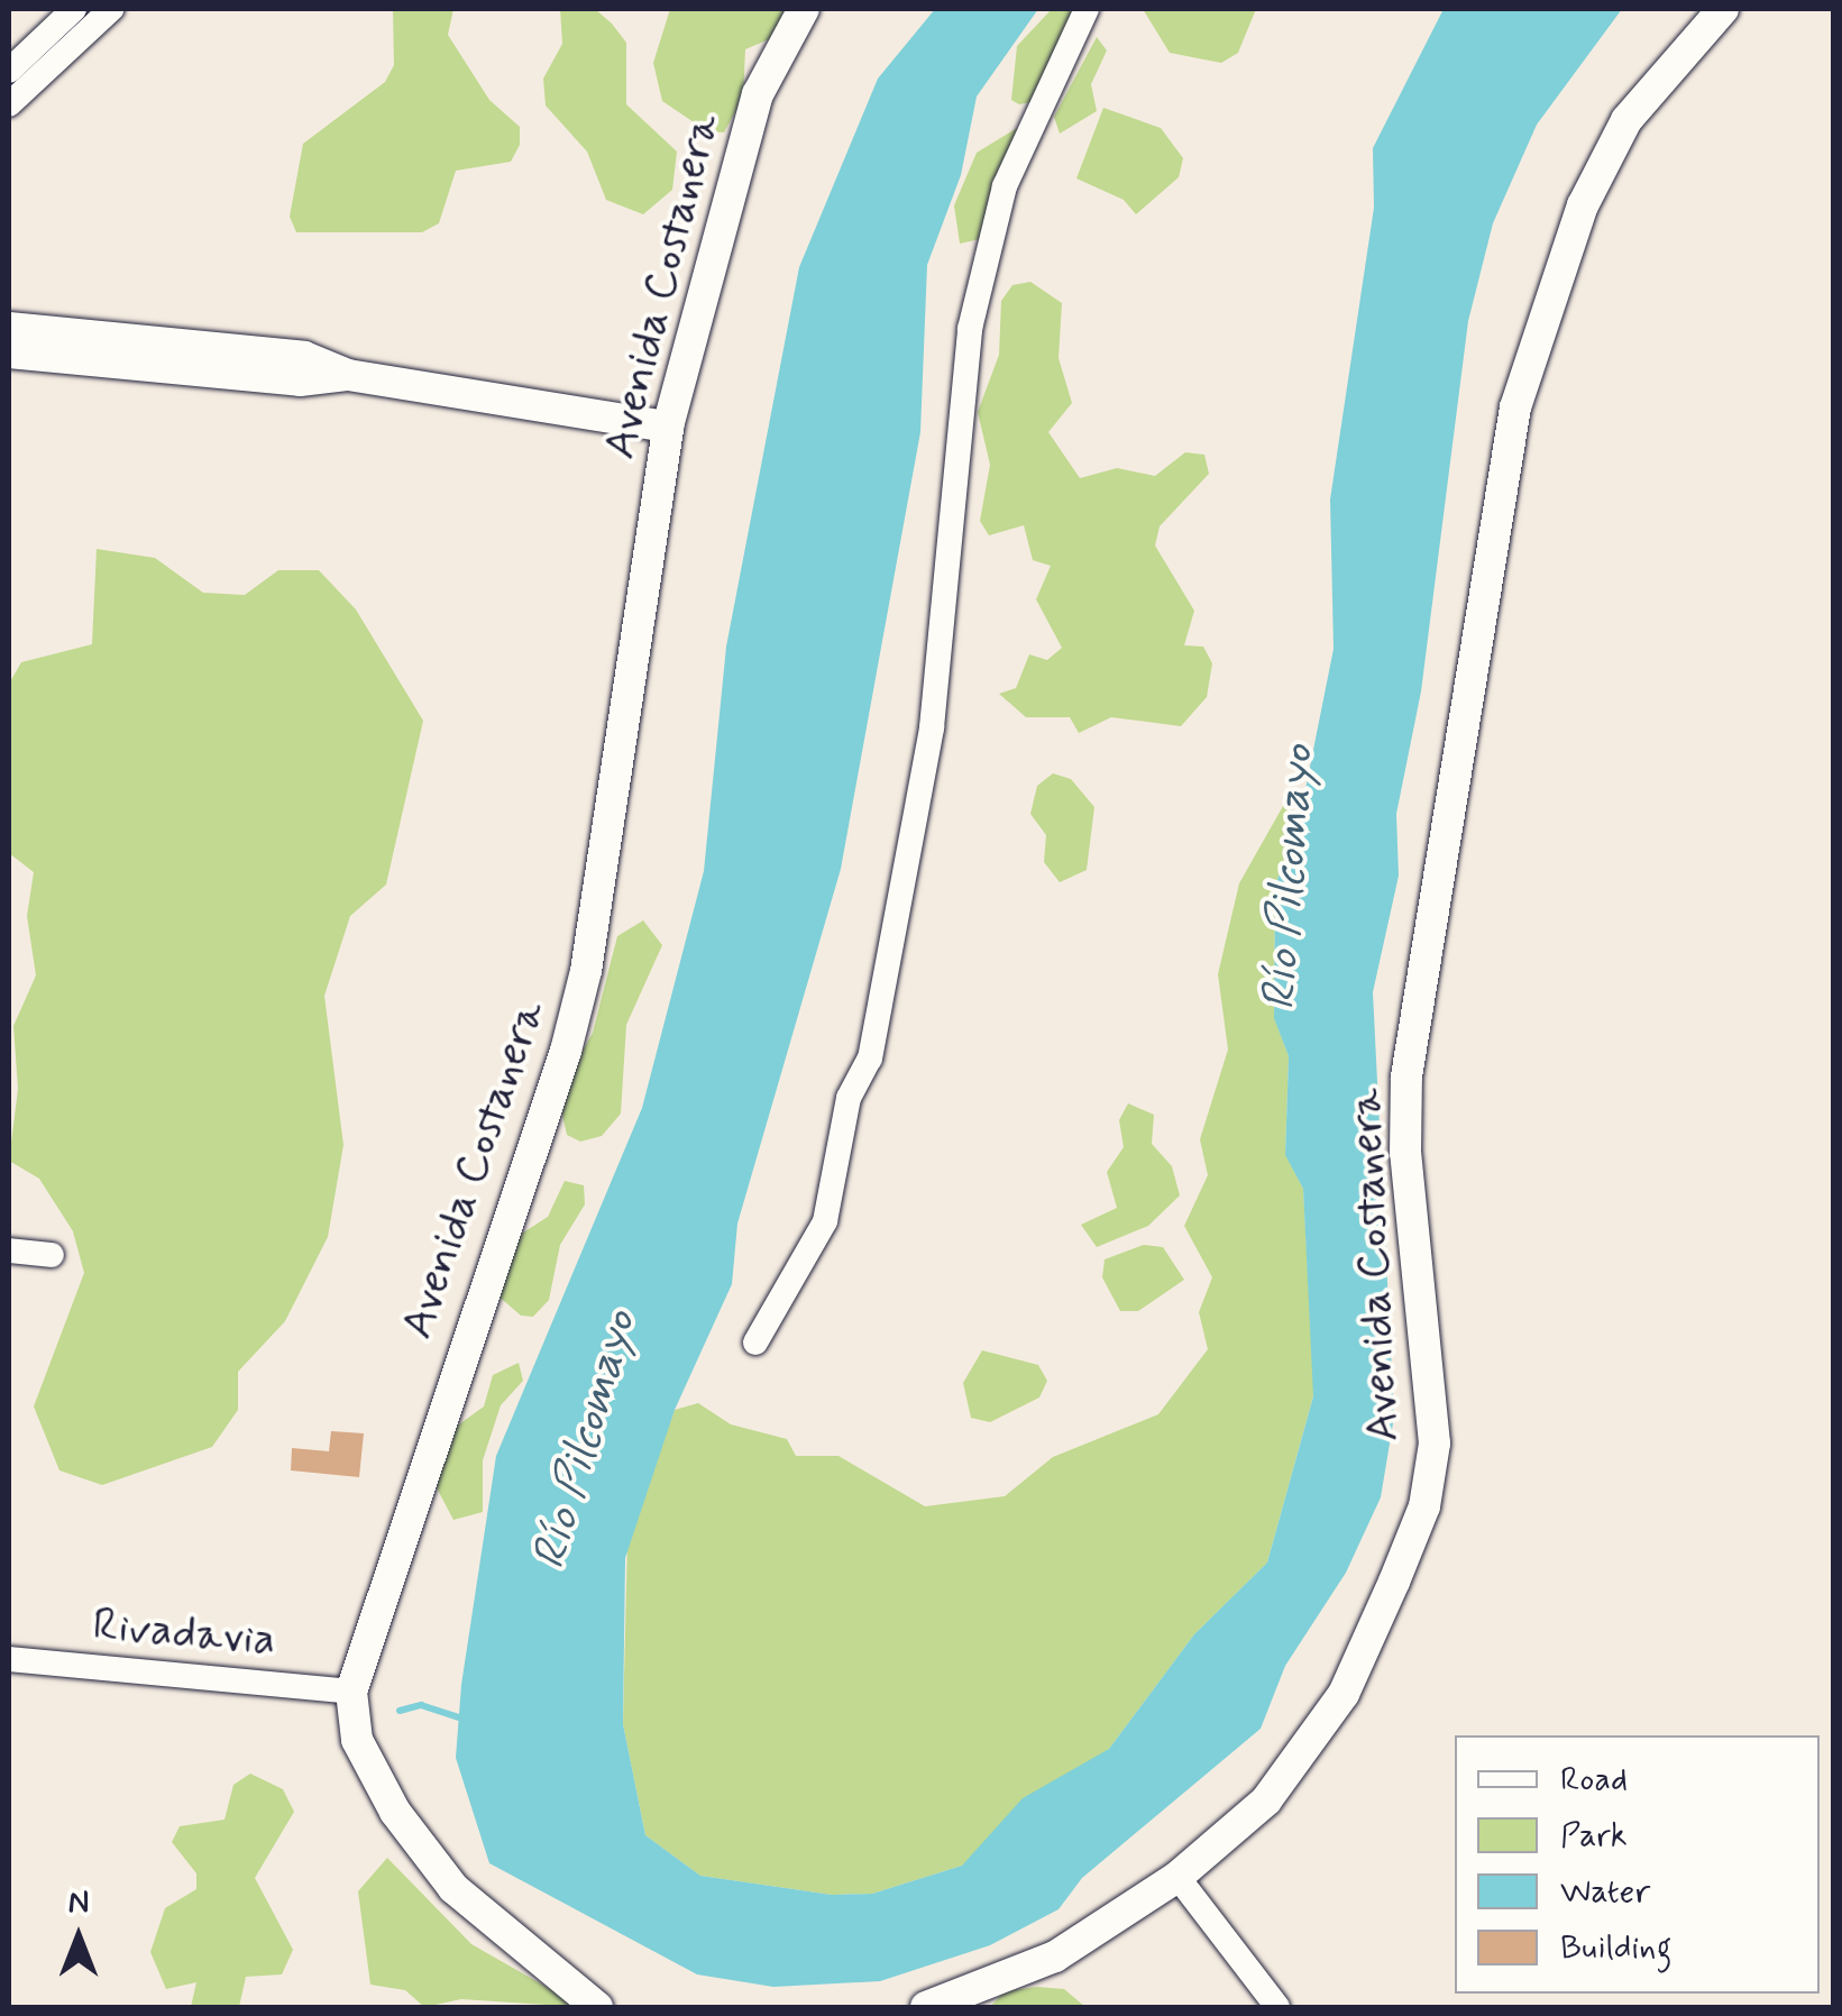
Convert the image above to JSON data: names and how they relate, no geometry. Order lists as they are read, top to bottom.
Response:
{
  "streets": {
    "street": ["Avenida Costanera", "Rivadavia"]
  },
  "crossings": [
    ["Avenida Costanera", "Rivadavia"]
  ],
  "water": ["Río Pilcomayo"],
  "legend": [
    "Road",
    "Park",
    "Water",
    "Building"
  ],
  "north": "top"
}
